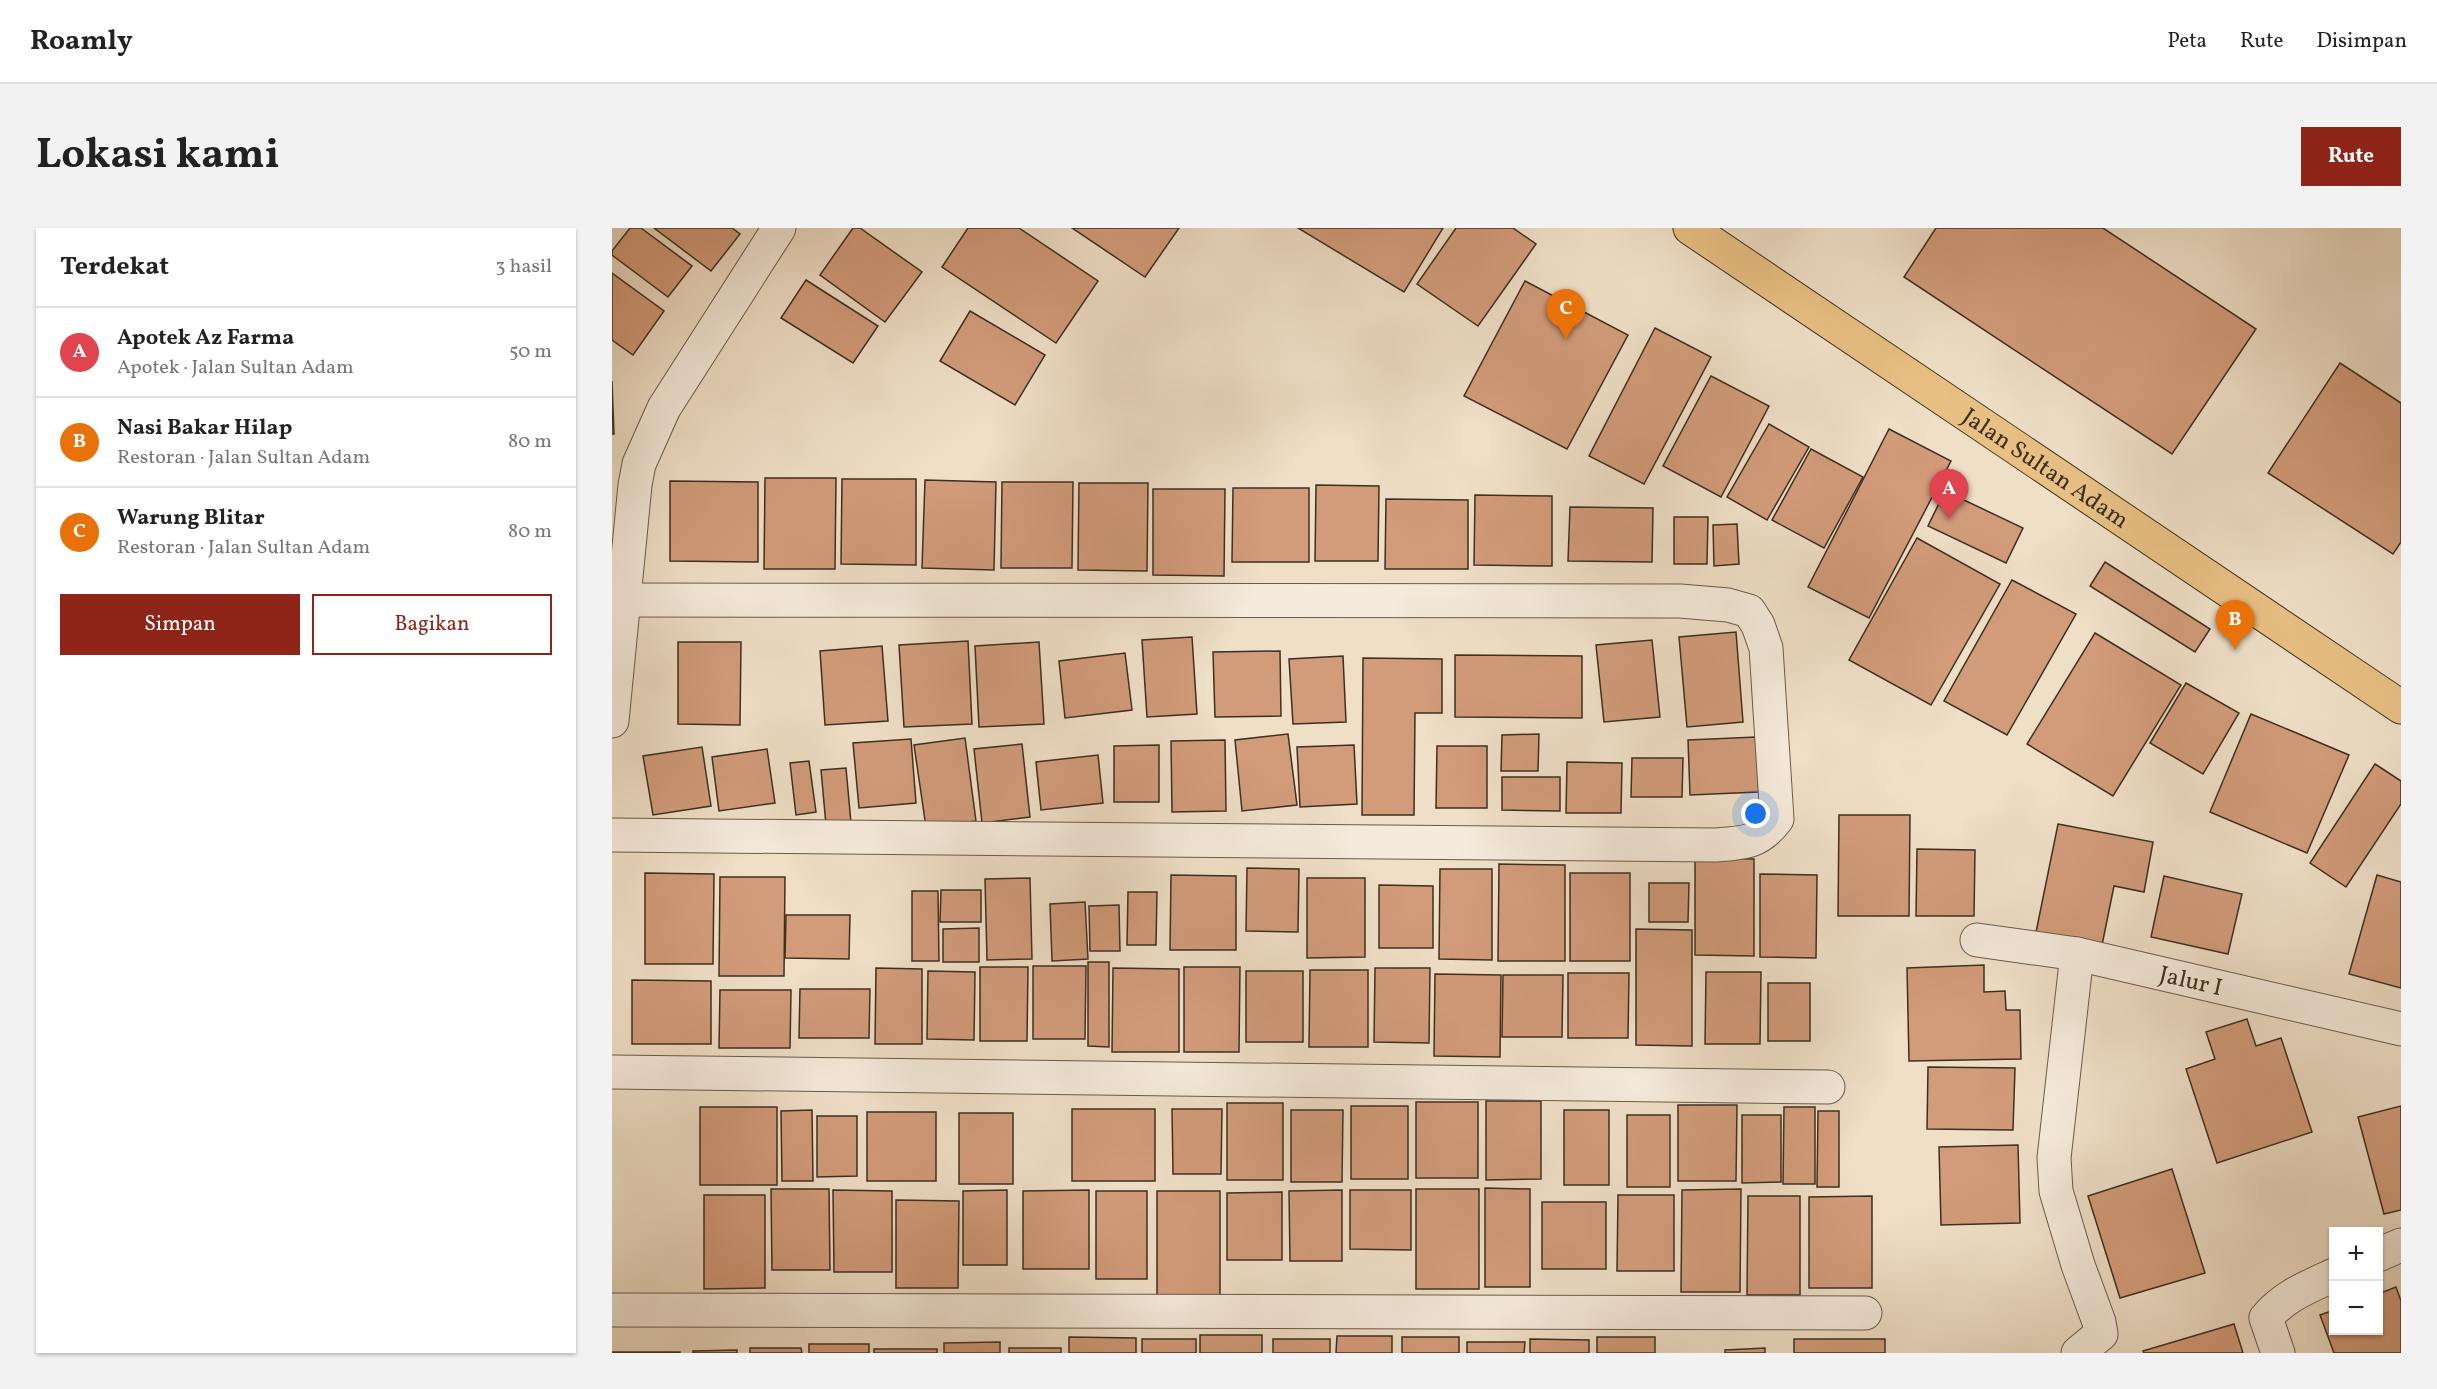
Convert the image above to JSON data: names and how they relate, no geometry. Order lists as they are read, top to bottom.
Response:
{
  "streets": {
    "main road": ["Jalan Sultan Adam"],
    "street": ["Jalur I"]
  },
  "page": {
    "header": "Roamly",
    "nav": ["Peta", "Rute", "Disimpan"],
    "title": "Lokasi kami",
    "buttons": [
      "Rute",
      ["Simpan", "Bagikan"]
    ],
    "heading": ["Terdekat", "3 hasil"],
    "pins": ["C", "A", "B"],
    "list": [
      {
        "mark": "A",
        "name": "Apotek Az Farma",
        "note": "Apotek · Jalan Sultan Adam",
        "value": "50 m"
      },
      {
        "mark": "B",
        "name": "Nasi Bakar Hilap",
        "note": "Restoran · Jalan Sultan Adam",
        "value": "80 m"
      },
      {
        "mark": "C",
        "name": "Warung Blitar",
        "note": "Restoran · Jalan Sultan Adam",
        "value": "80 m"
      }
    ],
    "map_buttons": ["+", "−"]
  }
}
